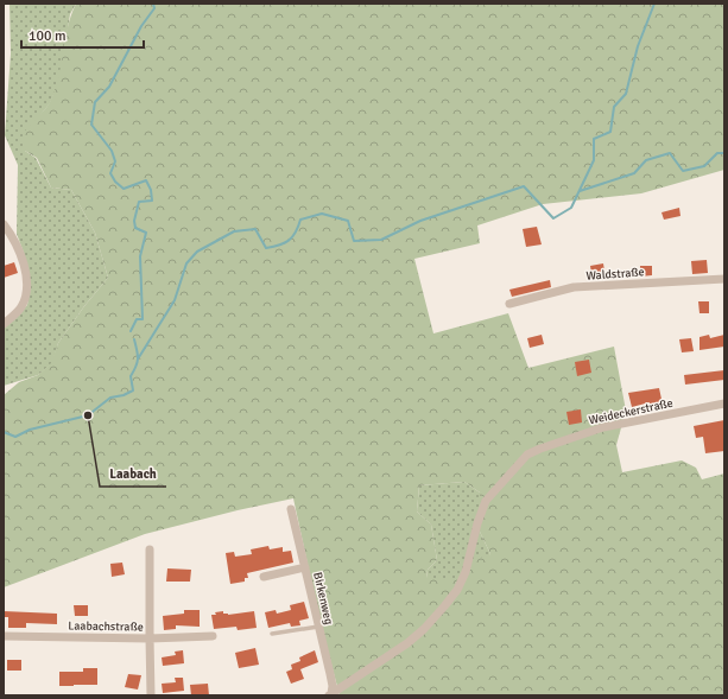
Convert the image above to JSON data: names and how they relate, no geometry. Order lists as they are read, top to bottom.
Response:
{
  "streets": {
    "street": [
      "Waldstraße",
      "Weideckerstraße",
      "Birkenweg",
      "Laabachstraße"
    ]
  },
  "crossings": [
    ["Weideckerstraße", "Birkenweg"]
  ],
  "places": ["Laabach"],
  "scale_bar": "100 m"
}
